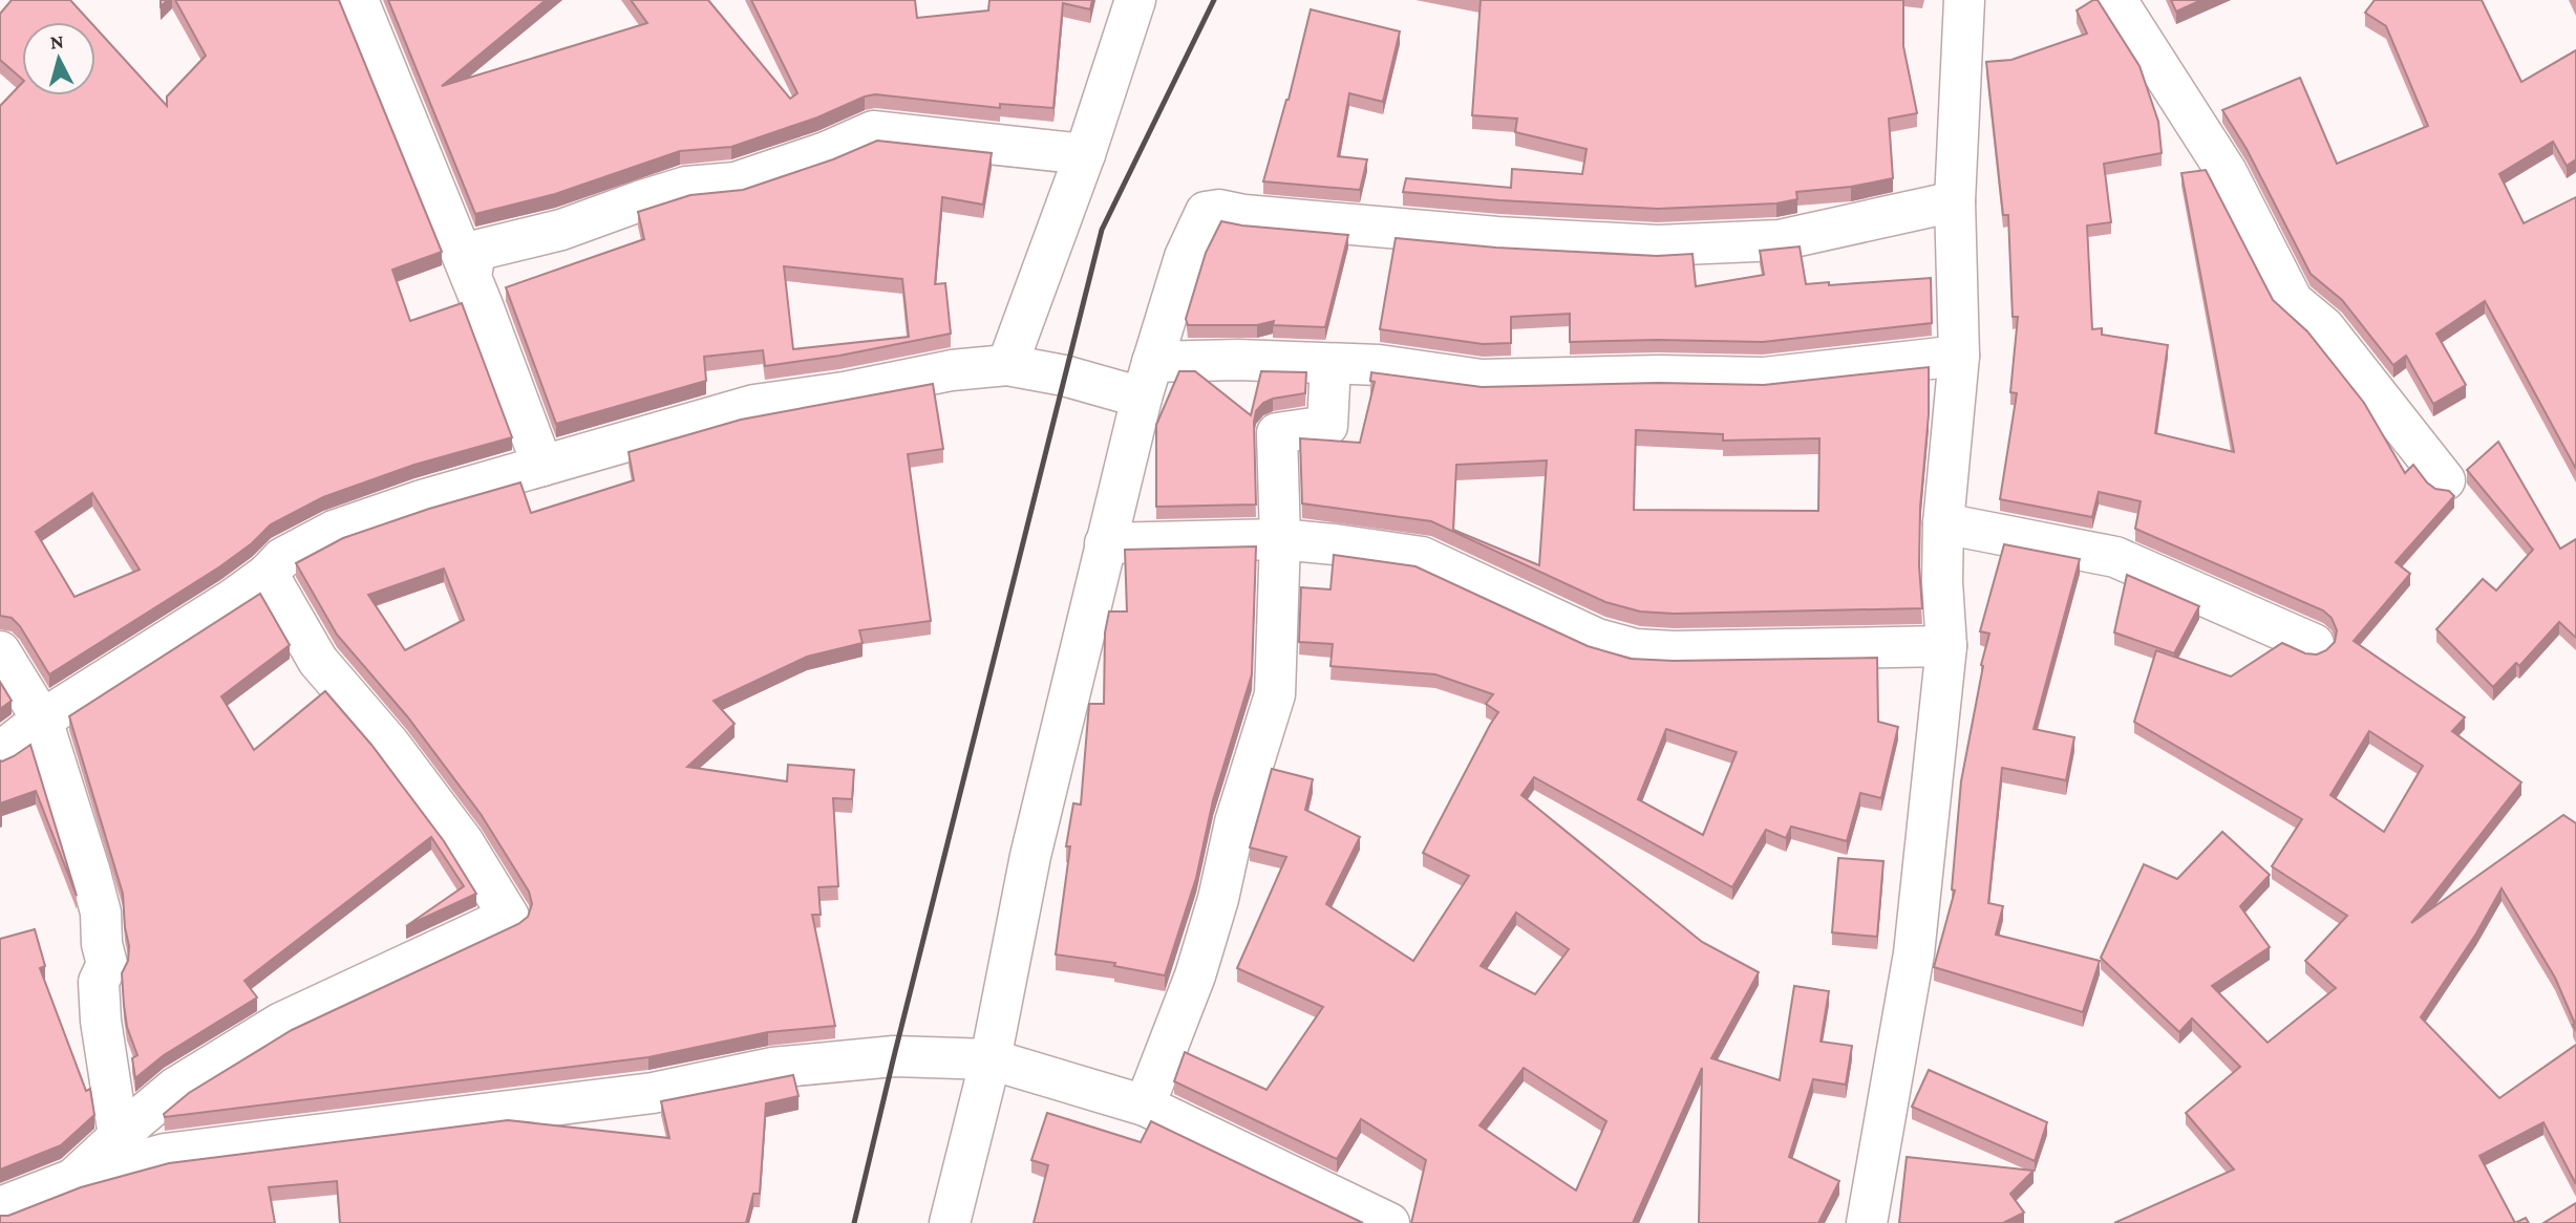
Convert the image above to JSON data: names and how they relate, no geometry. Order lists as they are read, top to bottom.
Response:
{
  "north": "top"
}
